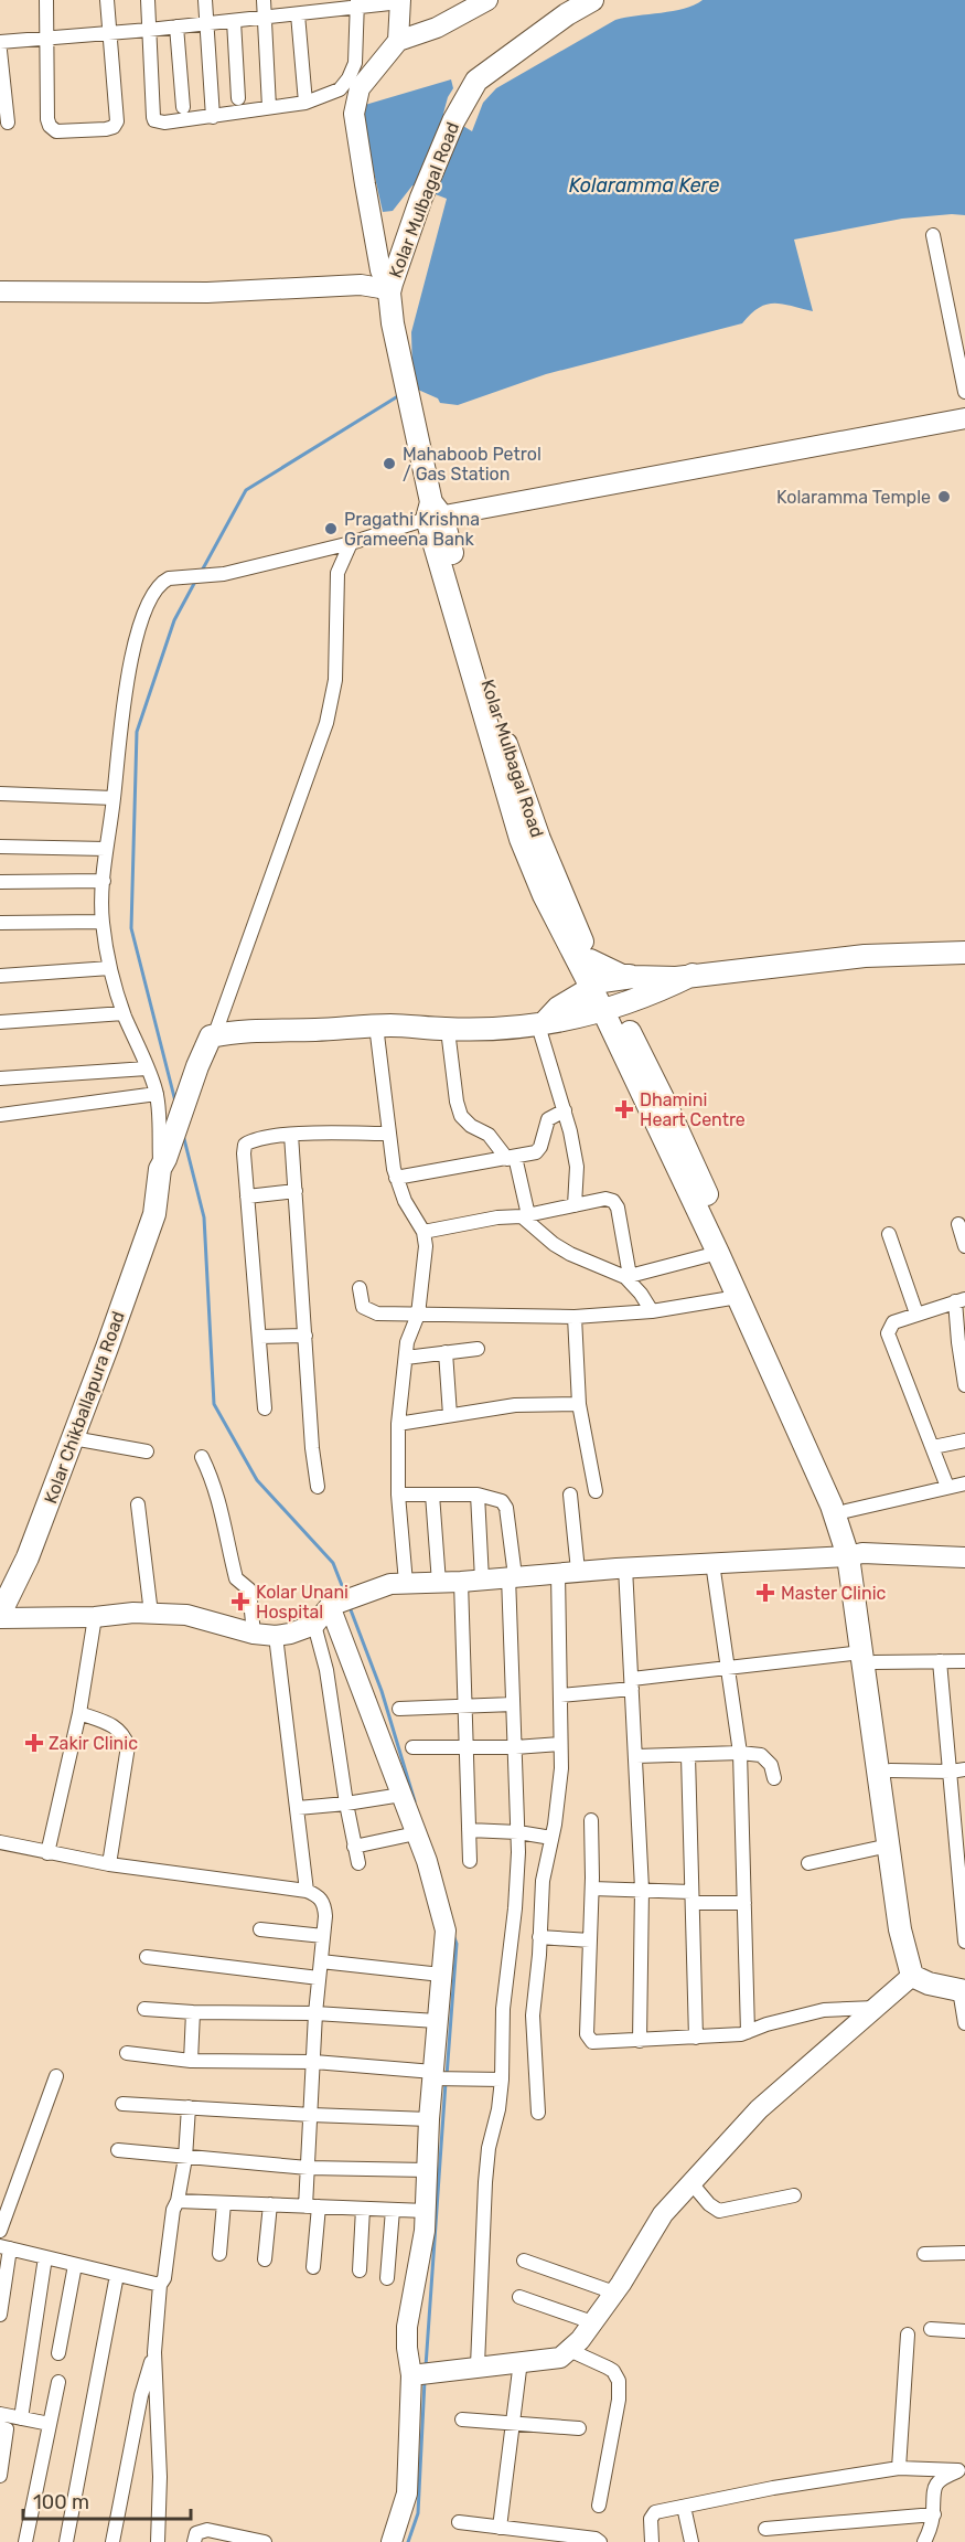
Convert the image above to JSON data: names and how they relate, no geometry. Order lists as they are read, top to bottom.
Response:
{
  "streets": {
    "main road": ["Kolar Mulbagal Road", "Kolar Chikballapura Road"]
  },
  "water": ["Kolaramma Kere"],
  "places": {
    "other": ["Mahaboob Petrol / Gas Station", "Kolaramma Temple", "Pragathi Krishna Grameena Bank"],
    "health": [
      "Dhamini Heart Centre",
      "Master Clinic",
      "Kolar Unani Hospital",
      "Zakir Clinic"
    ]
  },
  "scale_bar": "100 m"
}
